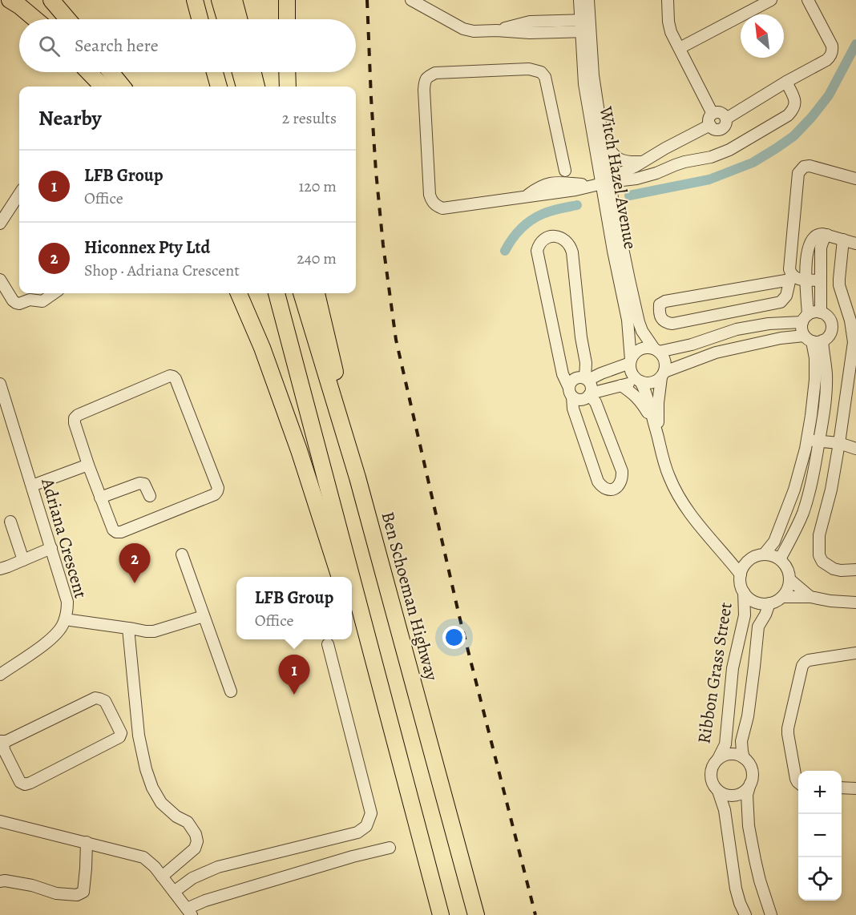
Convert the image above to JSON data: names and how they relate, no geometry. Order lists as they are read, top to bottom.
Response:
{
  "streets": {
    "highway": ["Ben Schoeman Highway"],
    "street": ["Witch Hazel Avenue", "Adriana Crescent", "Ribbon Grass Street"]
  },
  "north": "top left",
  "page": {
    "search": "Search here",
    "heading": ["Nearby", "2 results"],
    "list": [
      {
        "mark": "1",
        "name": "LFB Group",
        "note": "Office",
        "value": "120 m"
      },
      {
        "mark": "2",
        "name": "Hiconnex Pty Ltd",
        "note": "Shop · Adriana Crescent",
        "value": "240 m"
      }
    ],
    "pins": ["2", "1"],
    "popup": ["LFB Group", "Office"],
    "map_buttons": ["+", "−"]
  }
}
